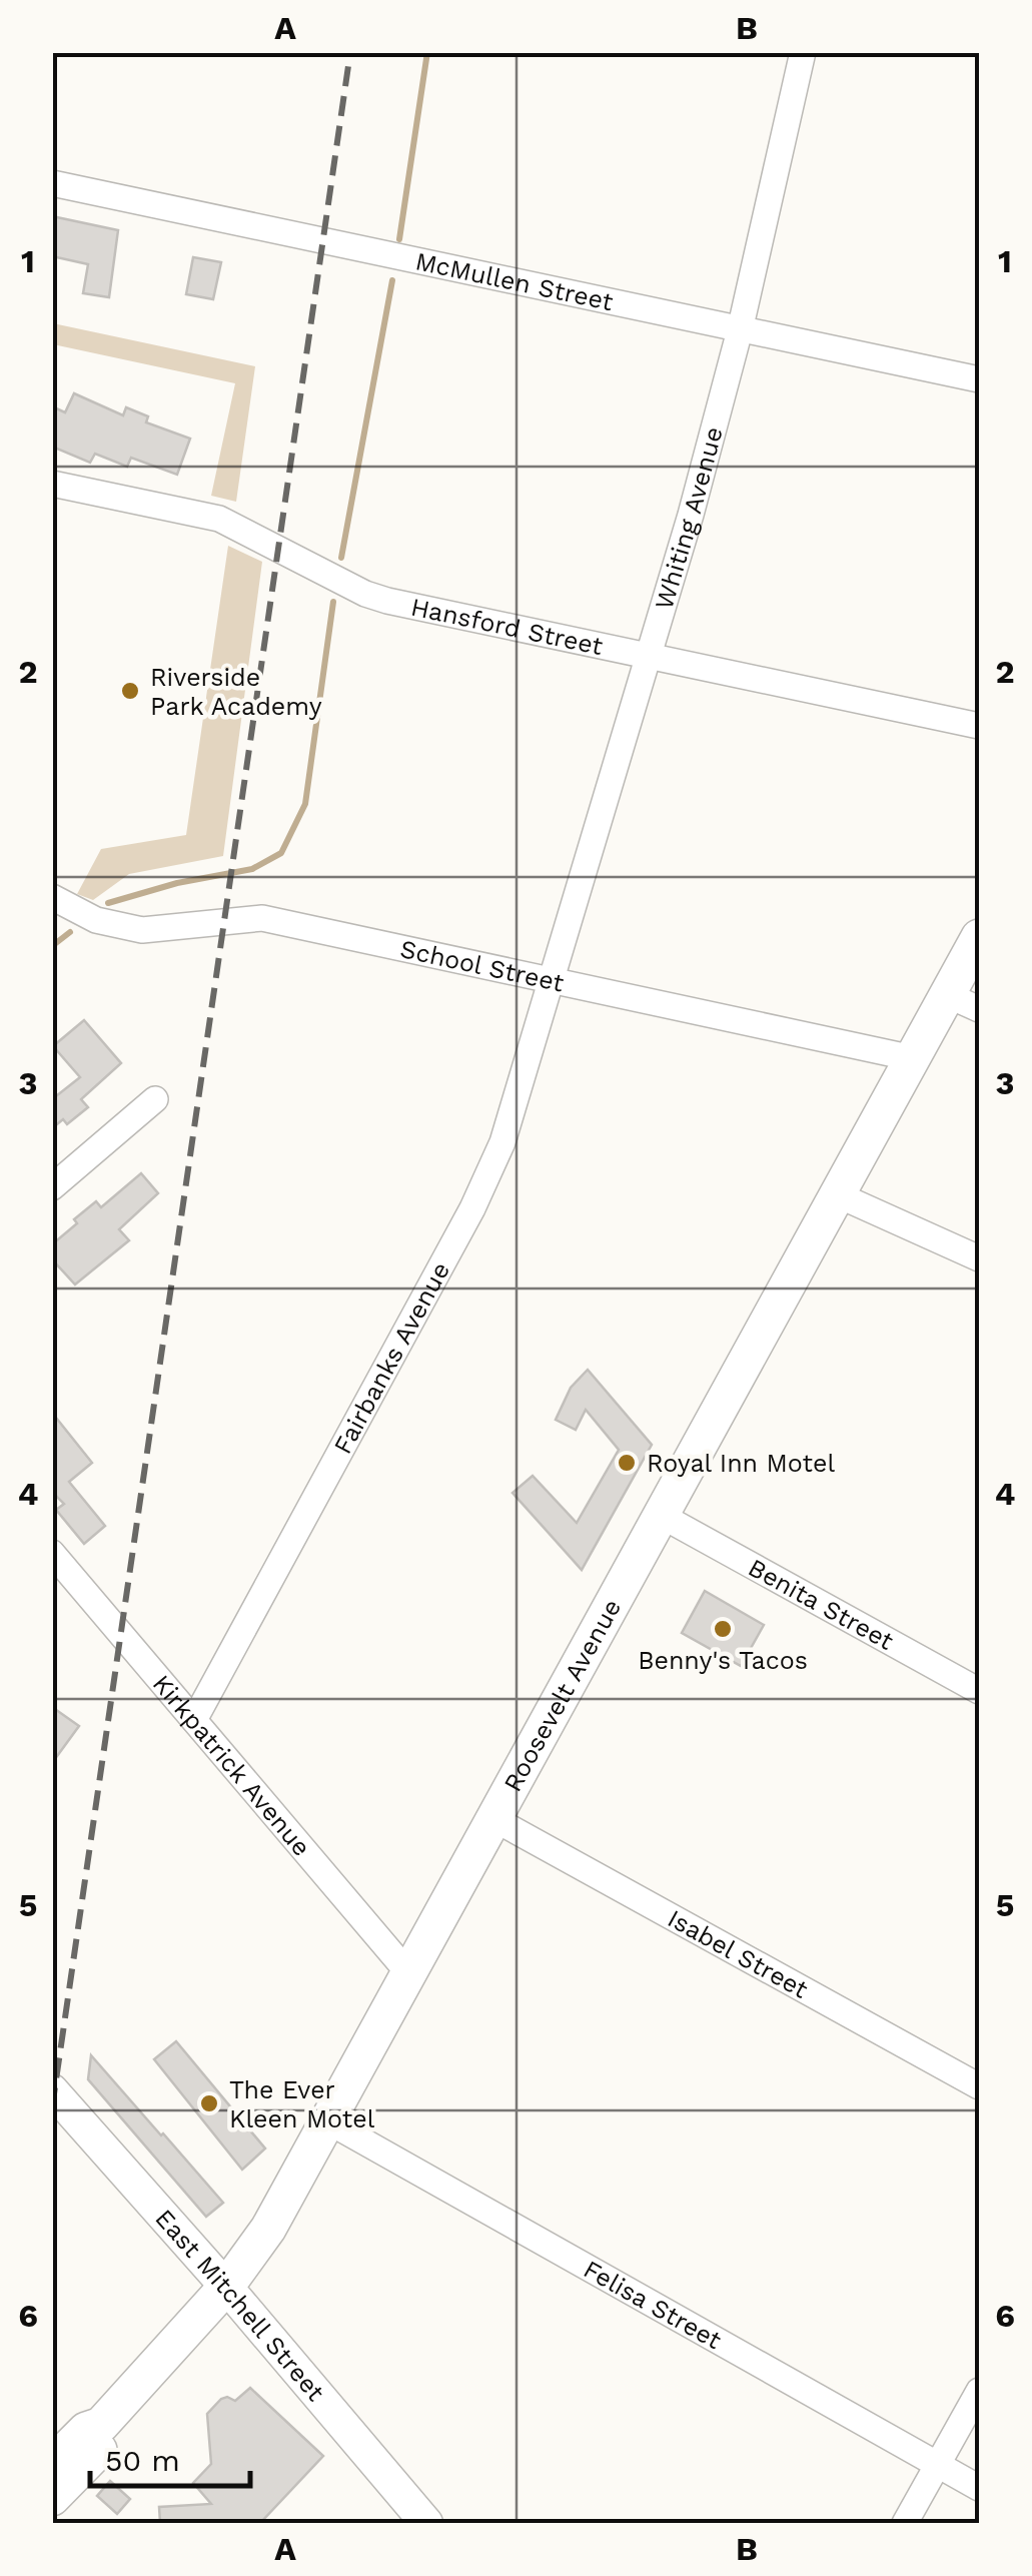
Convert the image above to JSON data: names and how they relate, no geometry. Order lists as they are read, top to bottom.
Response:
{
  "streets": {
    "main road": ["Roosevelt Avenue"],
    "street": [
      "McMullen Street",
      "Whiting Avenue",
      "Hansford Street",
      "School Street",
      "Fairbanks Avenue",
      "Benita Street",
      "Kirkpatrick Avenue",
      "Isabel Street",
      "Felisa Street",
      "East Mitchell Street"
    ]
  },
  "crossings": [
    ["McMullen Street", "Whiting Avenue"],
    ["Whiting Avenue", "Hansford Street"],
    ["Whiting Avenue", "School Street"],
    ["Whiting Avenue", "Fairbanks Avenue"],
    ["School Street", "Fairbanks Avenue"],
    ["School Street", "Roosevelt Avenue"],
    ["Fairbanks Avenue", "Kirkpatrick Avenue"],
    ["Benita Street", "Roosevelt Avenue"],
    ["Roosevelt Avenue", "Kirkpatrick Avenue"],
    ["Roosevelt Avenue", "Isabel Street"],
    ["Roosevelt Avenue", "Felisa Street"],
    ["Roosevelt Avenue", "East Mitchell Street"]
  ],
  "places": [
    "Riverside Park Academy",
    "Royal Inn Motel",
    "Benny's Tacos",
    "The Ever Kleen Motel"
  ],
  "scale_bar": "50 m",
  "grid": {
    "columns": ["A", "B"],
    "rows": [
      "1",
      "2",
      "3",
      "4",
      "5",
      "6"
    ]
  }
}
